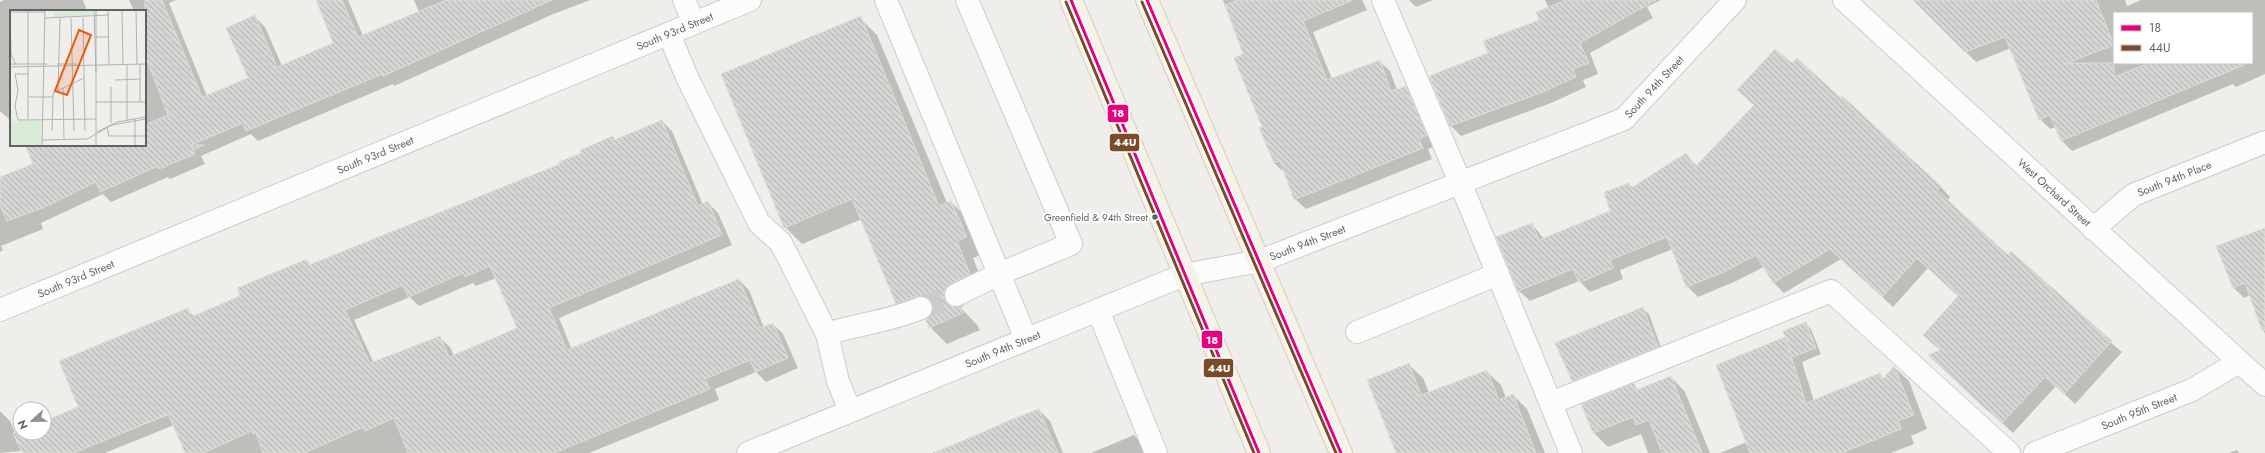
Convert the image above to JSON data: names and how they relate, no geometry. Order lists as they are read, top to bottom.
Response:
{
  "streets": {
    "street": [
      "South 93rd Street",
      "South 94th Street",
      "South 94th Place",
      "West Orchard Street",
      "South 95th Street"
    ]
  },
  "crossings": [
    ["South 94th Place", "West Orchard Street"],
    ["West Orchard Street", "South 95th Street"]
  ],
  "places": ["Greenfield & 94th Street"],
  "lines": ["transit line 18", "transit line 44U"],
  "legend": ["18", "44U"],
  "north": "left"
}
